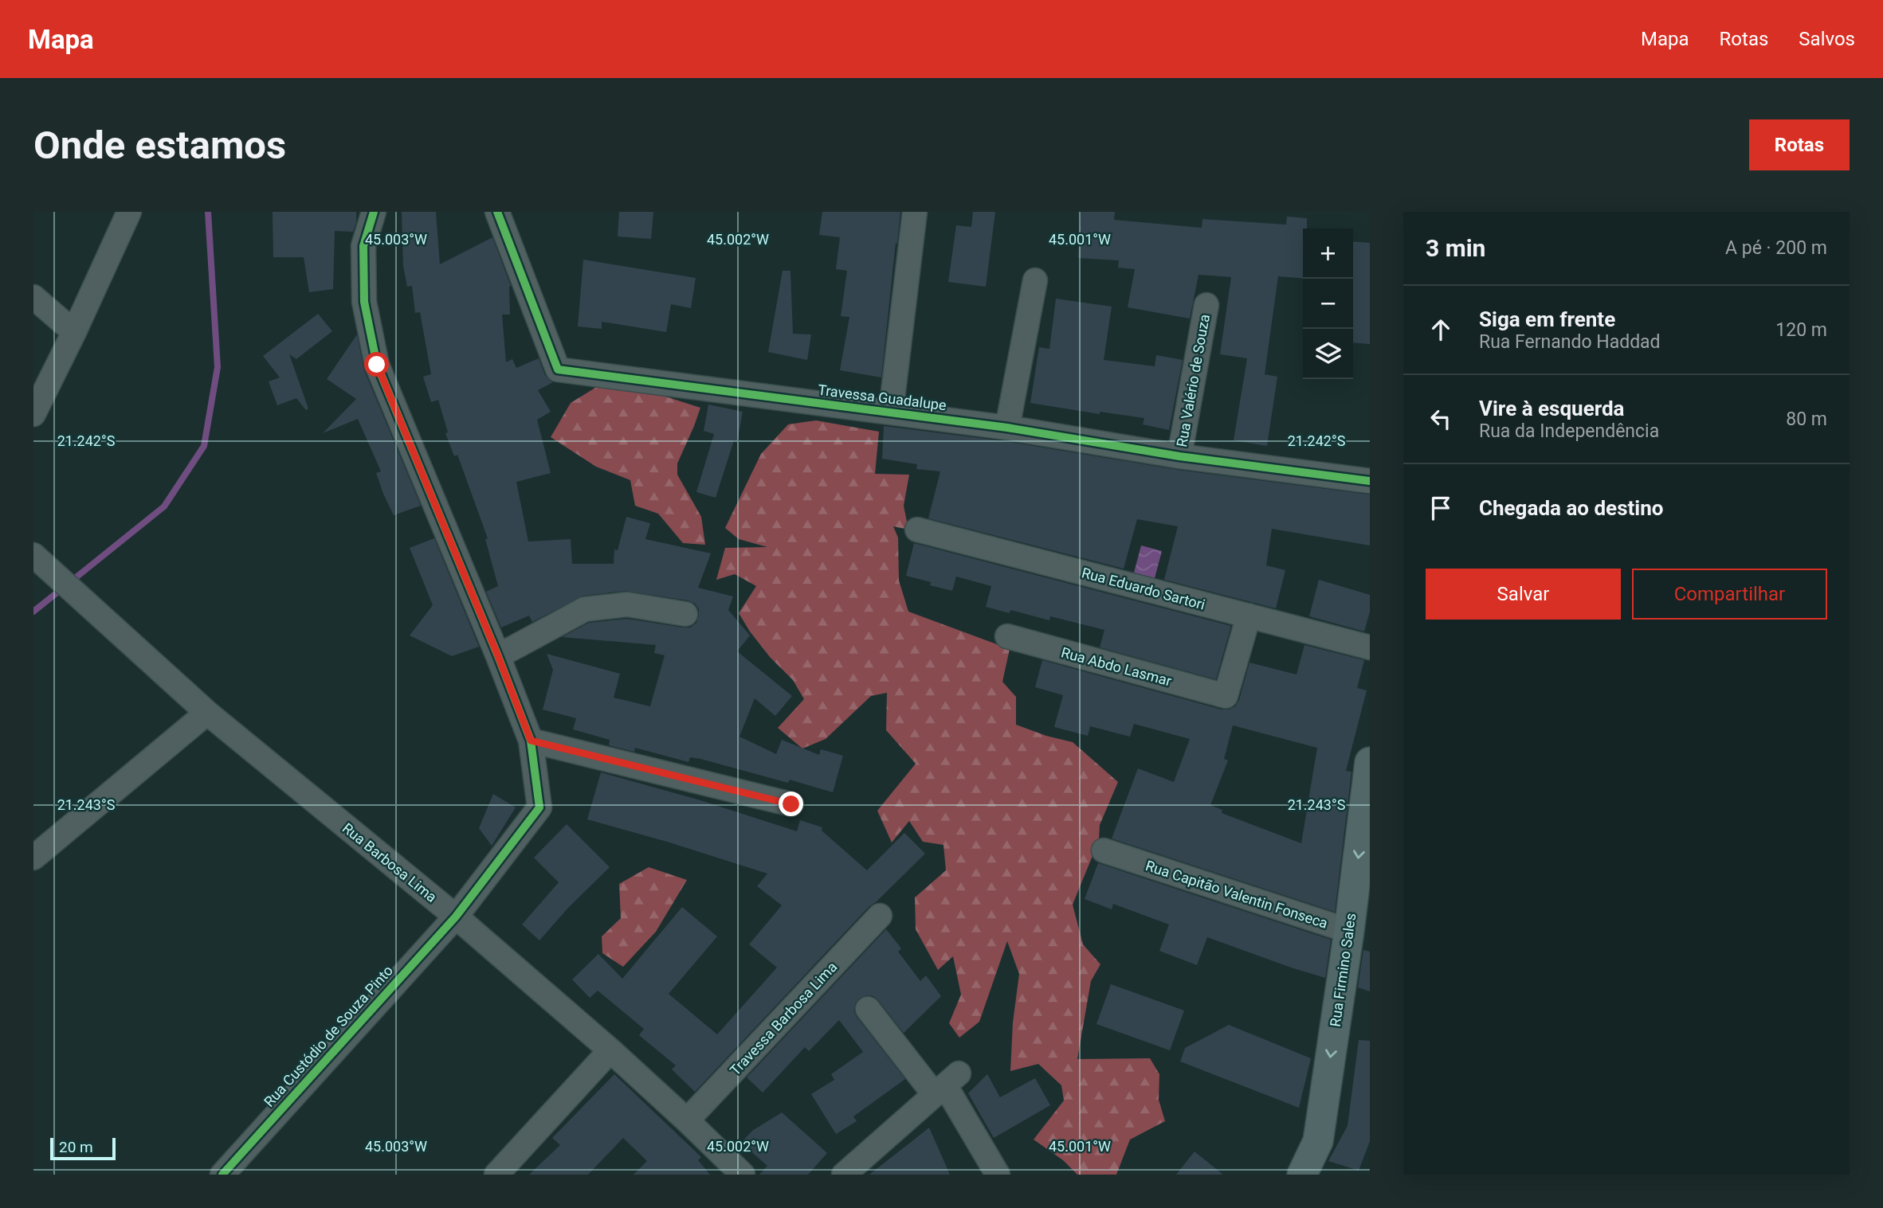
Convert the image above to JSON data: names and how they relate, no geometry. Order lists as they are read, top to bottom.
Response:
{
  "streets": {
    "main road": ["Rua Firmino Sales"],
    "street": [
      "Rua Valério de Souza",
      "Travessa Guadalupe",
      "Rua Eduardo Sartori",
      "Rua Abdo Lasmar",
      "Rua Barbosa Lima",
      "Rua Capitão Valentin Fonseca",
      "Travessa Barbosa Lima",
      "Rua Custódio de Souza Pinto"
    ]
  },
  "crossings": [
    ["Rua Valério de Souza", "Travessa Guadalupe"],
    ["Rua Eduardo Sartori", "Rua Abdo Lasmar"],
    ["Rua Barbosa Lima", "Travessa Barbosa Lima"],
    ["Rua Barbosa Lima", "Rua Custódio de Souza Pinto"],
    ["Rua Capitão Valentin Fonseca", "Rua Firmino Sales"]
  ],
  "one_way": ["Rua Firmino Sales"],
  "scale_bar": "20 m",
  "page": {
    "header": "Mapa",
    "nav": ["Mapa", "Rotas", "Salvos"],
    "buttons": [
      "Rotas",
      ["Salvar", "Compartilhar"]
    ],
    "title": "Onde estamos",
    "heading": ["3 min", "A pé · 200 m"],
    "map_buttons": ["+", "−"],
    "list": [
      ["Siga em frente", "Rua Fernando Haddad", "120 m"],
      ["Vire à esquerda", "Rua da Independência", "80 m"],
      "Chegada ao destino"
    ],
    "scale": "20 m"
  },
  "coordinates": [
    "45.003°W",
    "45.002°W",
    "45.001°W",
    "21.242°S",
    "21.243°S"
  ]
}
